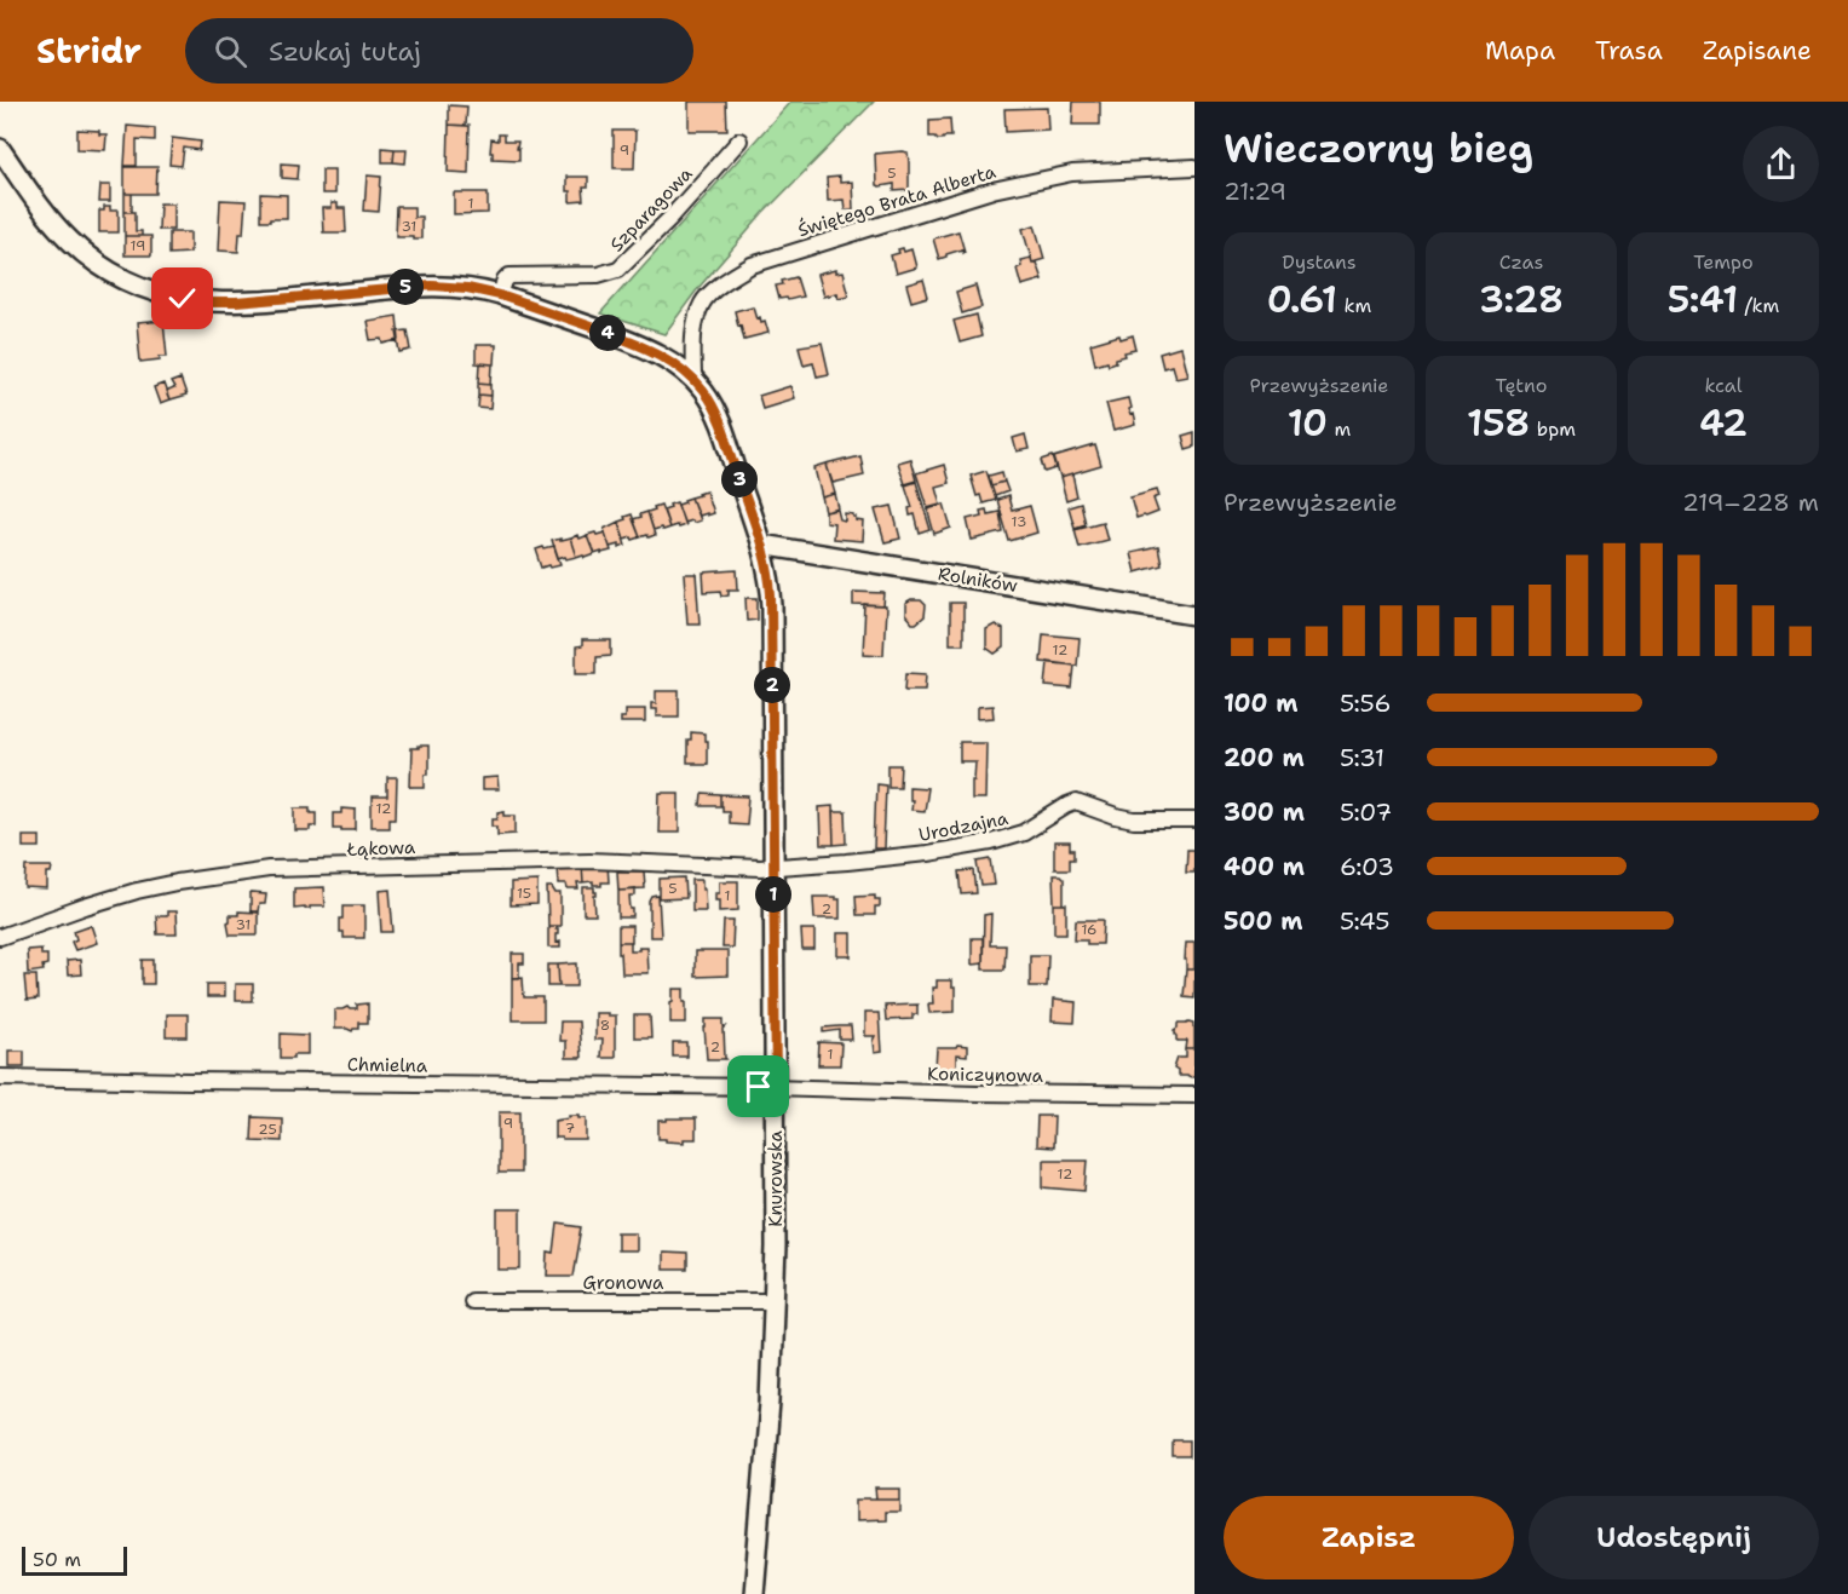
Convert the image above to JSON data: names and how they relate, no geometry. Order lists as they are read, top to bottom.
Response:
{
  "streets": {
    "street": [
      "Świętego Brata Alberta",
      "Szparagowa",
      "Rolników",
      "Urodzajna",
      "Łąkowa",
      "Chmielna",
      "Koniczynowa",
      "Knurowska",
      "Gronowa"
    ]
  },
  "crossings": [
    ["Świętego Brata Alberta", "Knurowska"],
    ["Szparagowa", "Knurowska"],
    ["Rolników", "Knurowska"],
    ["Urodzajna", "Łąkowa"],
    ["Urodzajna", "Knurowska"],
    ["Łąkowa", "Knurowska"],
    ["Chmielna", "Koniczynowa"],
    ["Chmielna", "Knurowska"],
    ["Koniczynowa", "Knurowska"],
    ["Knurowska", "Gronowa"]
  ],
  "house_numbers": [
    "9",
    "5",
    "1",
    "31",
    "19",
    "13",
    "12",
    "12",
    "5",
    "15",
    "1",
    "2",
    "31",
    "16",
    "8",
    "2",
    "1",
    "9",
    "7",
    "25",
    "12"
  ],
  "scale_bar": "50 m",
  "page": {
    "header": "Stridr",
    "search": "Szukaj tutaj",
    "nav": ["Mapa", "Trasa", "Zapisane"],
    "heading": ["Wieczorny bieg", "21:29"],
    "stats": [
      ["Dystans", "0.61 km"],
      ["Czas", "3:28"],
      ["Tempo", "5:41 /km"],
      ["Przewyższenie", "10 m"],
      ["Tętno", "158 bpm"],
      ["kcal", "42"]
    ],
    "pins": [
      "5",
      "4",
      "3",
      "2",
      "1"
    ],
    "chart": ["Przewyższenie", "219–228 m"],
    "list": [
      {
        "name": "100 m",
        "note": "5:56"
      },
      {
        "name": "200 m",
        "note": "5:31"
      },
      {
        "name": "300 m",
        "note": "5:07"
      },
      {
        "name": "400 m",
        "note": "6:03"
      },
      {
        "name": "500 m",
        "note": "5:45"
      }
    ],
    "buttons": ["Zapisz", "Udostępnij"],
    "scale": "50 m"
  }
}
